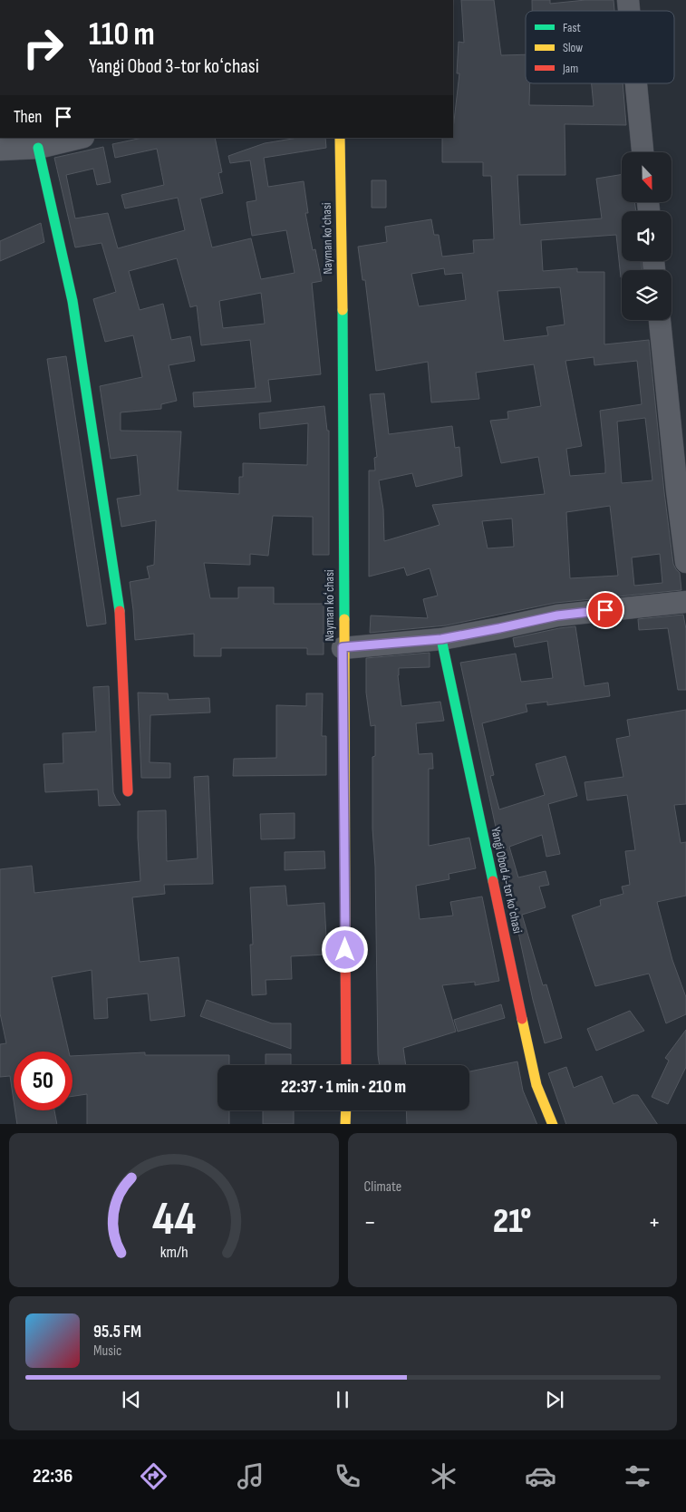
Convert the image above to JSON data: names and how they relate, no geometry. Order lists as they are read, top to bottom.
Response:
{
  "streets": {
    "street": ["Nayman koʻchasi", "Yangi Obod 4-tor koʻchasi"]
  },
  "legend": ["Fast", "Slow", "Jam"],
  "north": "bottom",
  "page": {
    "turn": ["110 m", "Yangi Obod 3-tor koʻchasi"],
    "then": "Then",
    "limit": "50",
    "trip": "22:37 · 1 min · 210 m",
    "tile": "Climate",
    "heat": ["−", "21°", "+"],
    "song": ["95.5 FM", "Music"],
    "tabs": "22:36",
    "gauge": ["44", "km/h"]
  }
}
